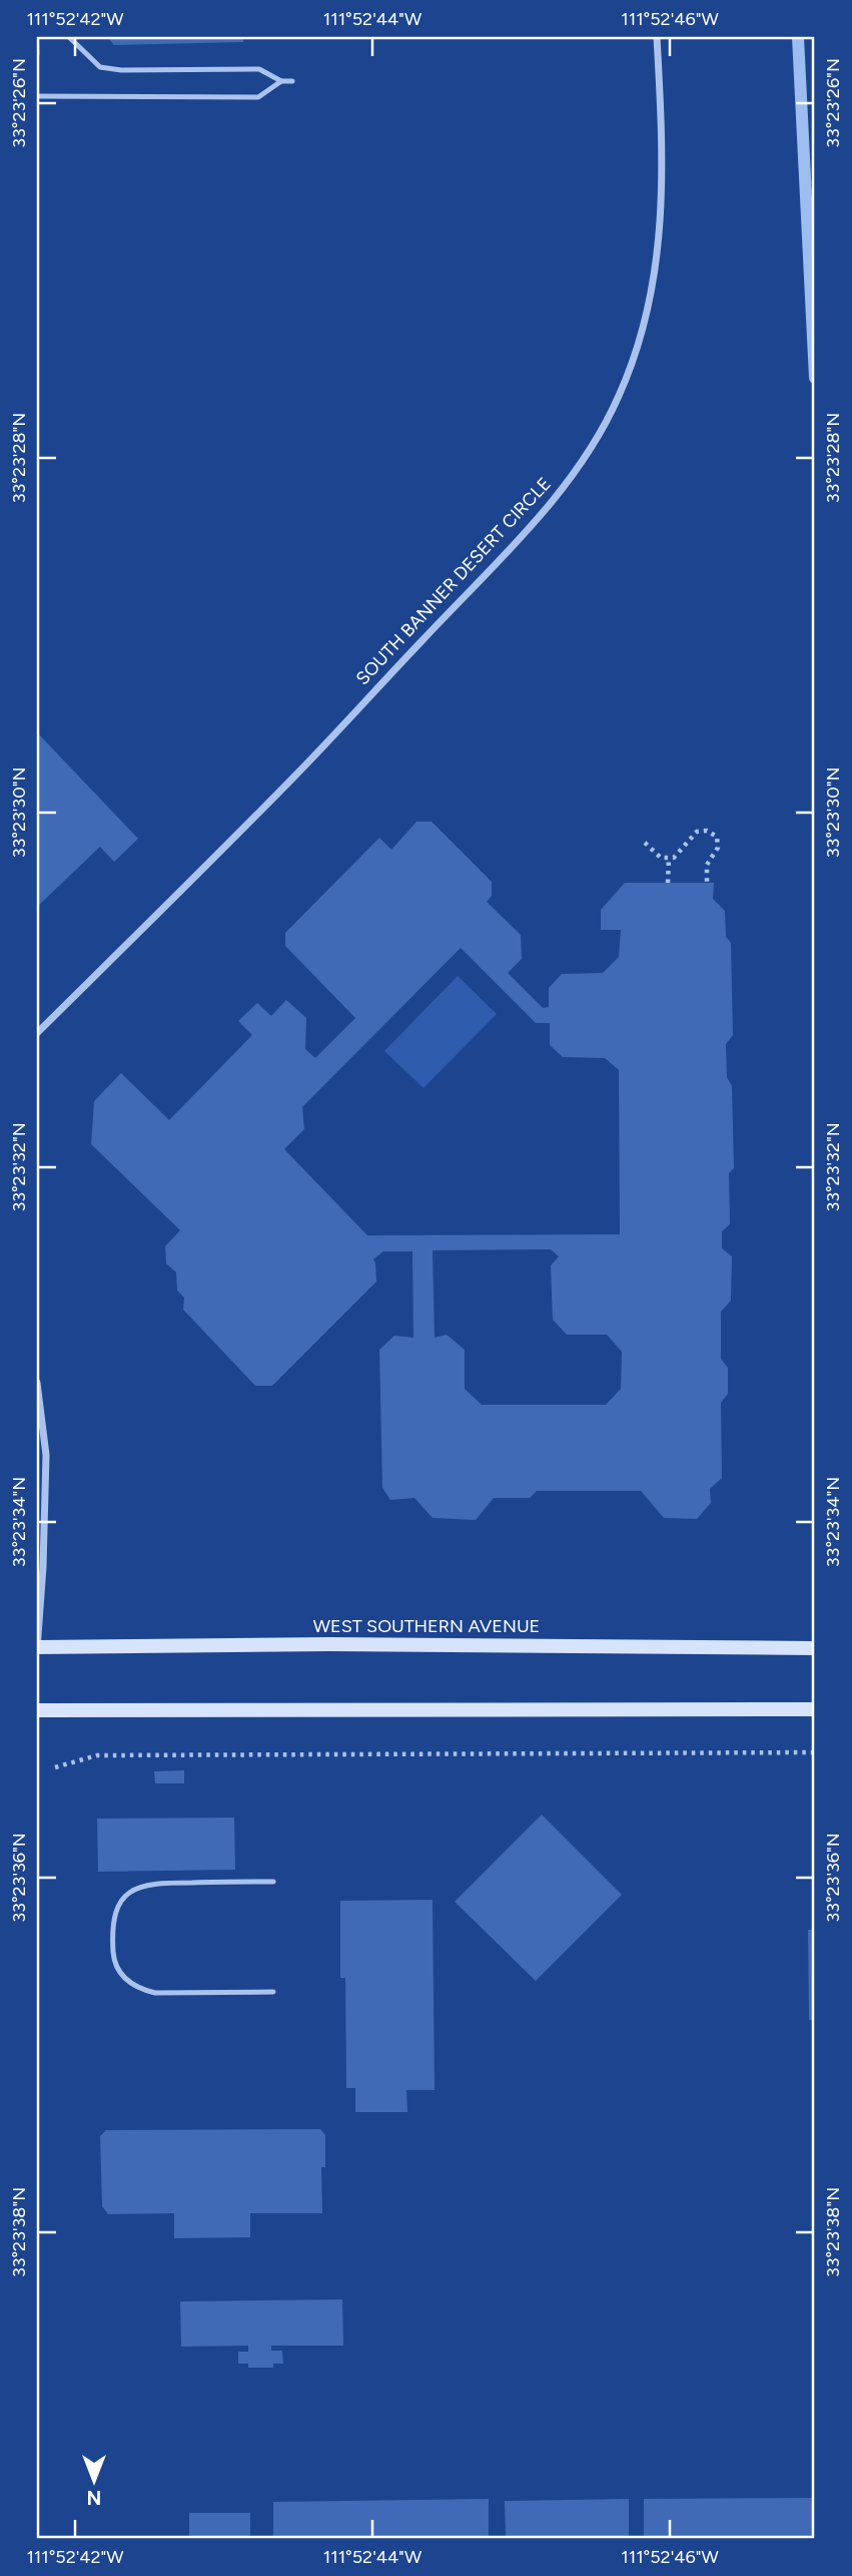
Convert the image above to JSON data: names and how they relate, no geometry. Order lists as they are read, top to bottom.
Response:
{
  "streets": {
    "main road": ["WEST SOUTHERN AVENUE"],
    "street": ["SOUTH BANNER DESERT CIRCLE"]
  },
  "north": "bottom",
  "coordinates": [
    "111°52'42\"W",
    "111°52'44\"W",
    "111°52'46\"W",
    "33°23'26\"N",
    "33°23'28\"N",
    "33°23'30\"N",
    "33°23'32\"N",
    "33°23'34\"N",
    "33°23'36\"N",
    "33°23'38\"N"
  ]
}
